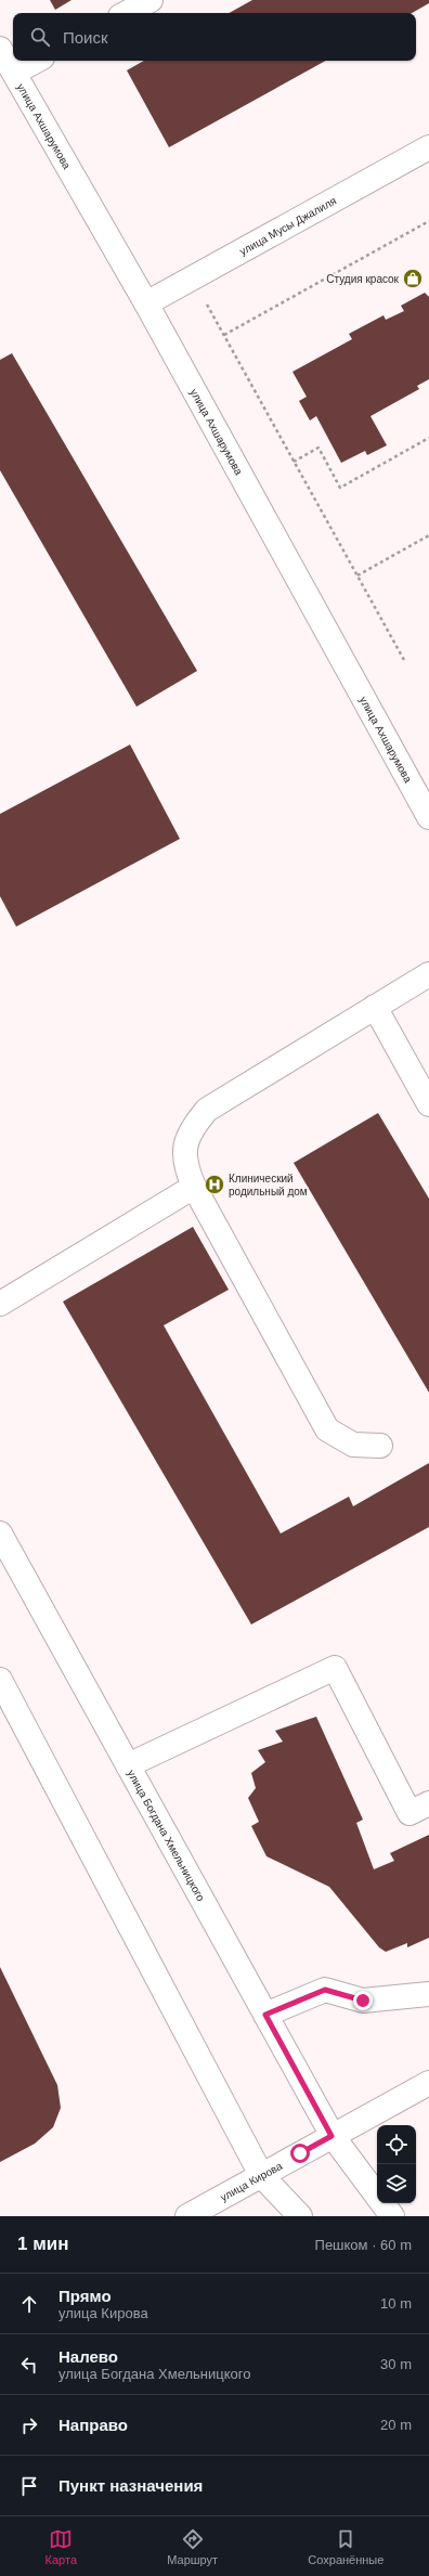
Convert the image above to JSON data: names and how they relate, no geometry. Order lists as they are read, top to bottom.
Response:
{
  "streets": {
    "street": [
      "улица Ахшарумова",
      "улица Мусы Джалиля",
      "улица Богдана Хмельницкого",
      "улица Кирова"
    ]
  },
  "crossings": [
    ["улица Ахшарумова", "улица Мусы Джалиля"],
    ["улица Богдана Хмельницкого", "улица Кирова"]
  ],
  "places": {
    "shop": ["Студия красок"],
    "hospital": ["Клинический родильный дом"]
  },
  "page": {
    "search": "Поиск",
    "heading": ["1 мин", "Пешком · 60 m"],
    "list": [
      ["Прямо", "улица Кирова", "10 m"],
      ["Налево", "улица Богдана Хмельницкого", "30 m"],
      ["Направо", "20 m"],
      "Пункт назначения"
    ],
    "nav": ["Карта", "Маршрут", "Сохранённые"]
  }
}
